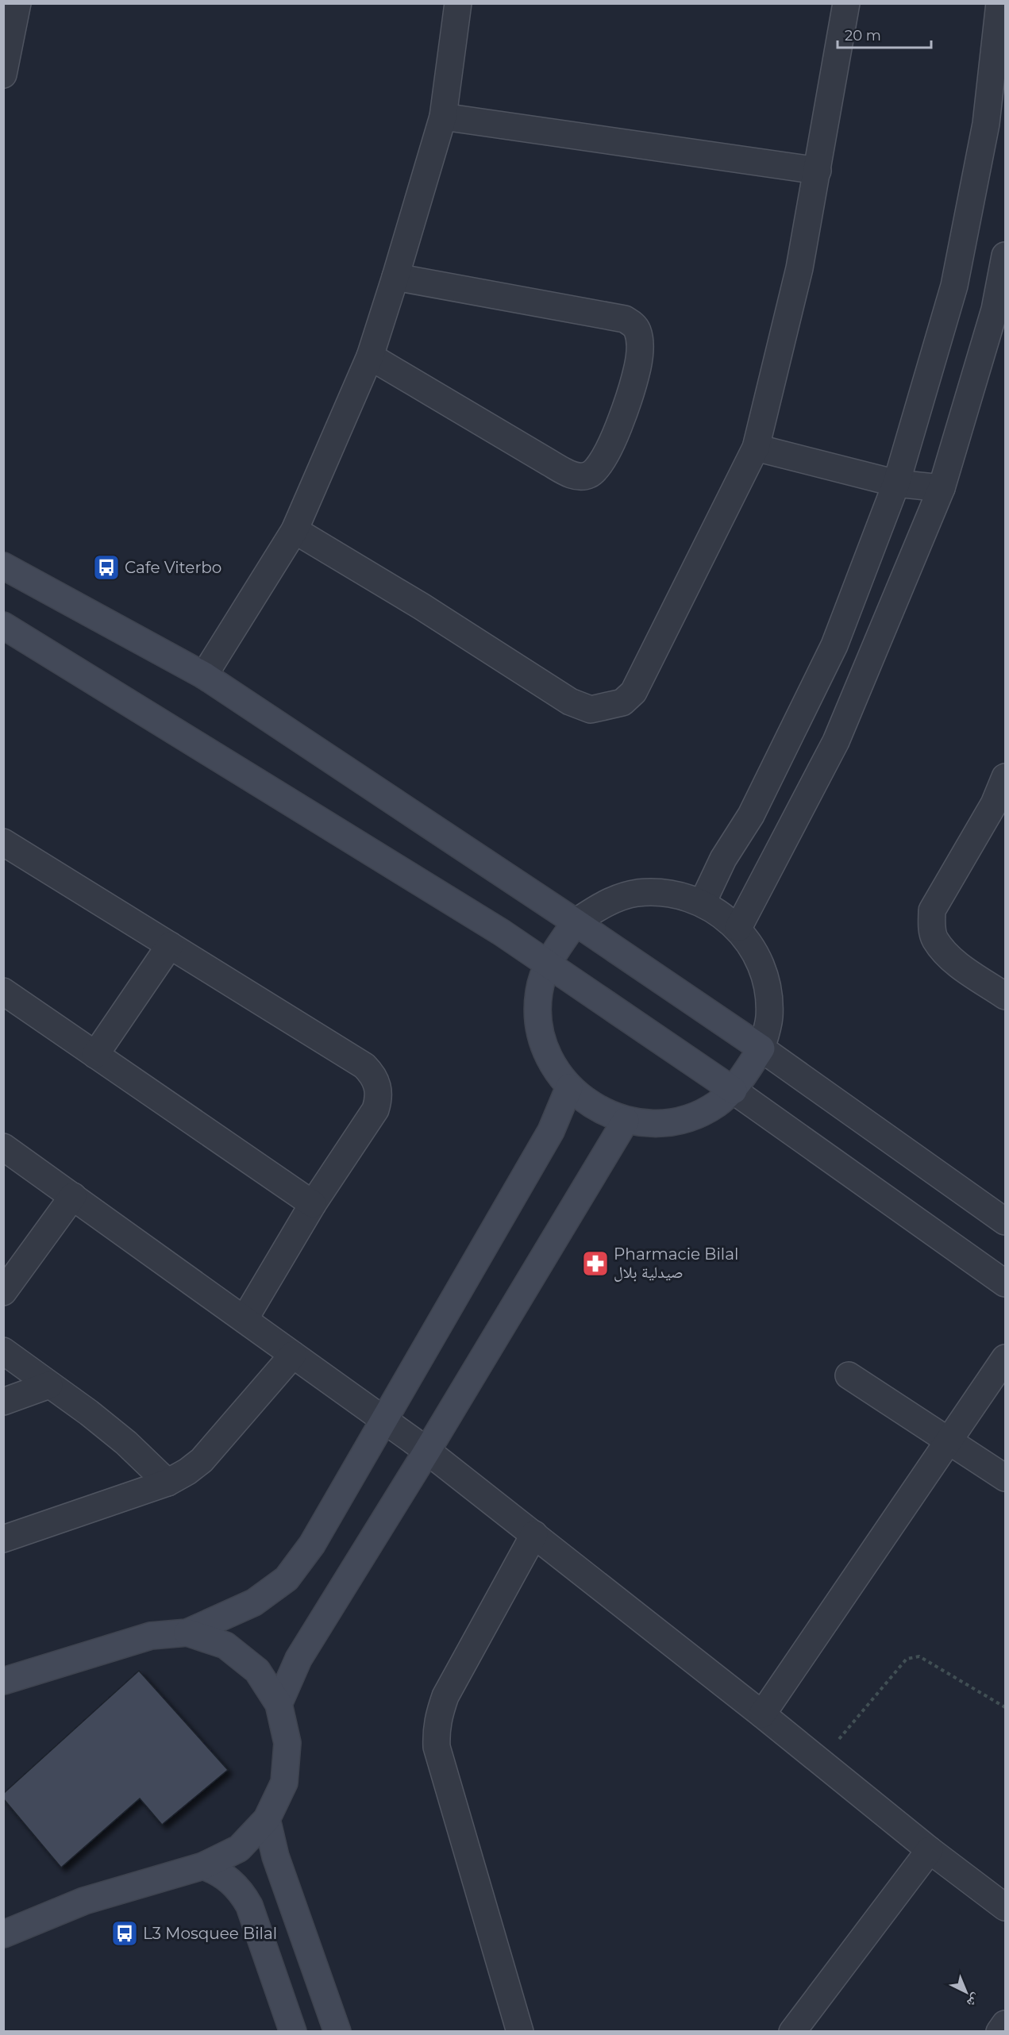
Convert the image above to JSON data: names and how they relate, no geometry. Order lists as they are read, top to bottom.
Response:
{
  "places": {
    "bus stop": ["Cafe Viterbo", "L3 Mosquee Bilal"],
    "pharmacy": ["Pharmacie Bilal صيدلية بلال"]
  },
  "scale_bar": "20 m",
  "north": "bottom right"
}
